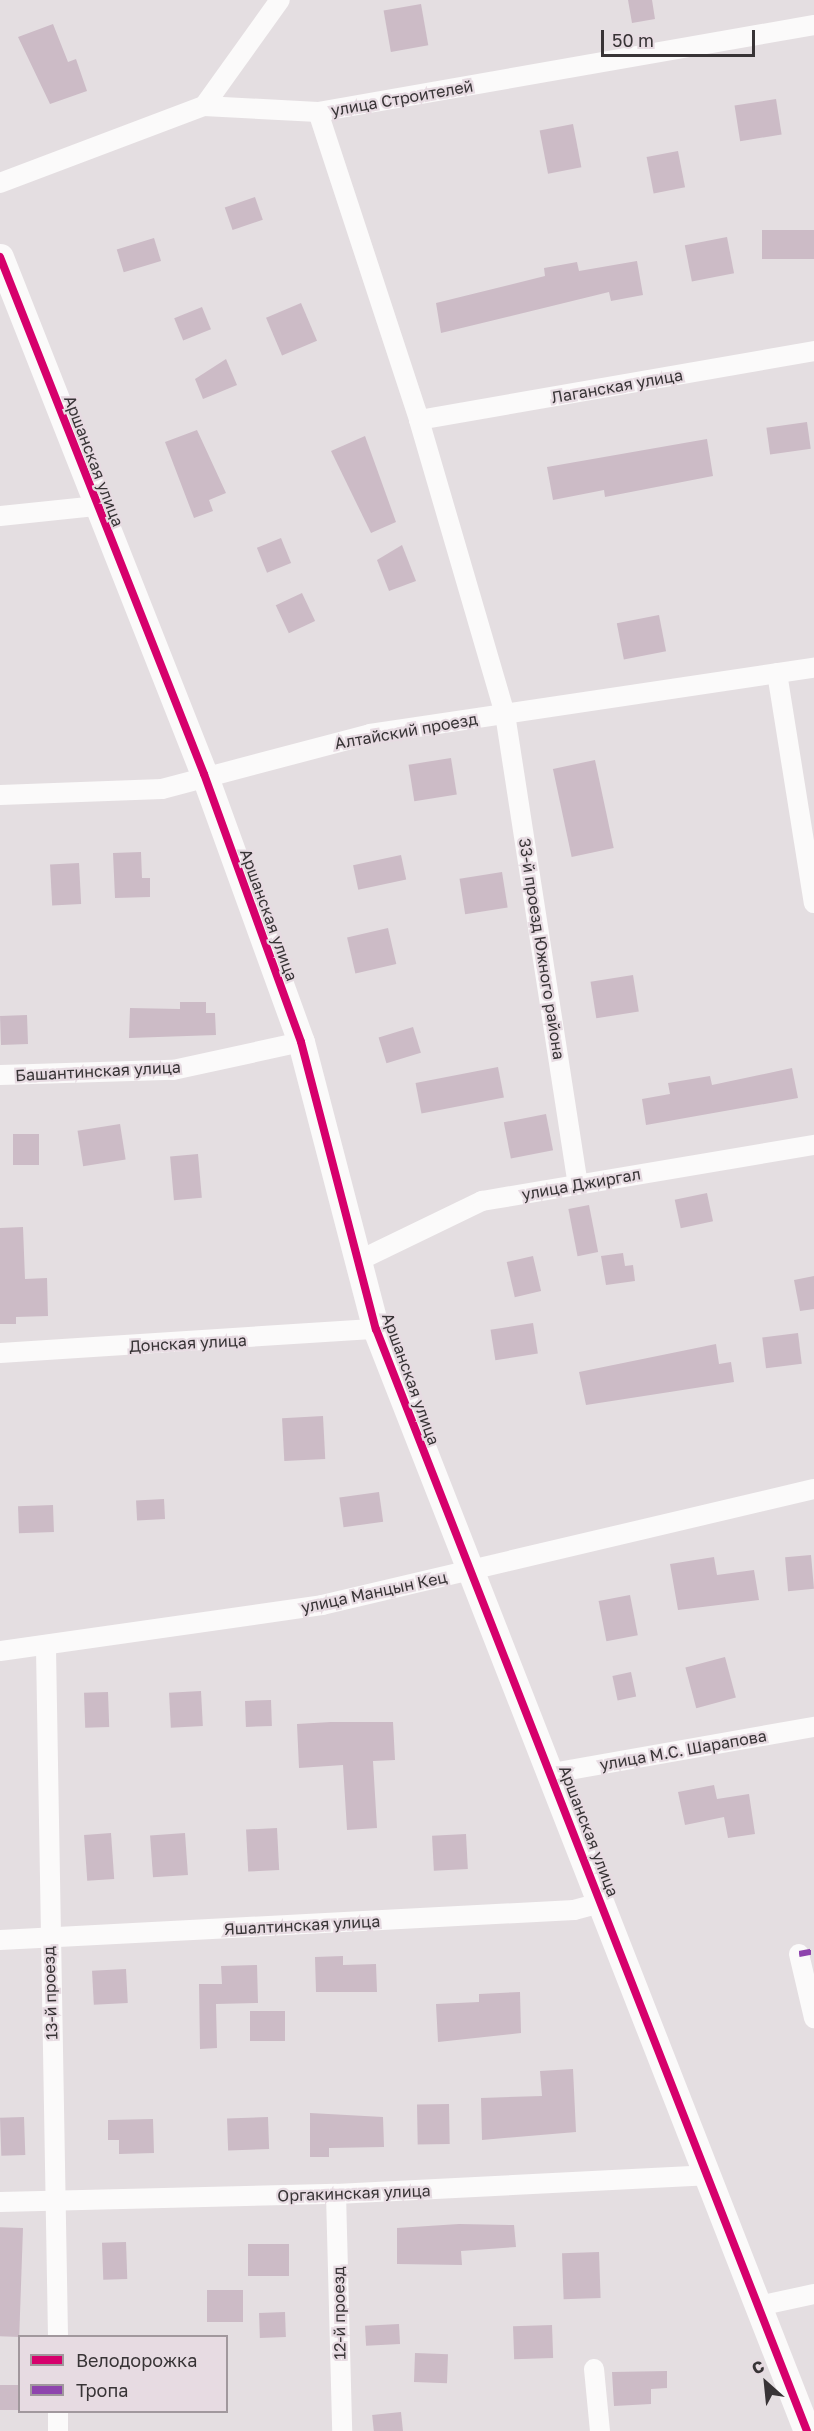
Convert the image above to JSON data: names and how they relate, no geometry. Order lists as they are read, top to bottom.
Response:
{
  "streets": {
    "street": [
      "улица Строителей",
      "Лаганская улица",
      "Аршанская улица",
      "Алтайский проезд",
      "33-й проезд Южного района",
      "Башантинская улица",
      "улица Джиргал",
      "Донская улица",
      "улица Манцын Кец",
      "улица М.С. Шарапова",
      "Яшалтинская улица",
      "13-й проезд",
      "Оргакинская улица",
      "12-й проезд"
    ]
  },
  "crossings": [
    ["Аршанская улица", "Алтайский проезд"],
    ["Аршанская улица", "Башантинская улица"],
    ["Аршанская улица", "улица Джиргал"],
    ["Аршанская улица", "Донская улица"],
    ["Аршанская улица", "улица Манцын Кец"],
    ["Аршанская улица", "улица М.С. Шарапова"],
    ["Аршанская улица", "Яшалтинская улица"],
    ["Аршанская улица", "Оргакинская улица"],
    ["Алтайский проезд", "33-й проезд Южного района"],
    ["33-й проезд Южного района", "улица Джиргал"],
    ["улица Манцын Кец", "13-й проезд"],
    ["Яшалтинская улица", "13-й проезд"],
    ["13-й проезд", "Оргакинская улица"],
    ["Оргакинская улица", "12-й проезд"]
  ],
  "legend": ["Велодорожка", "Тропа"],
  "scale_bar": "50 m",
  "north": "top left"
}
